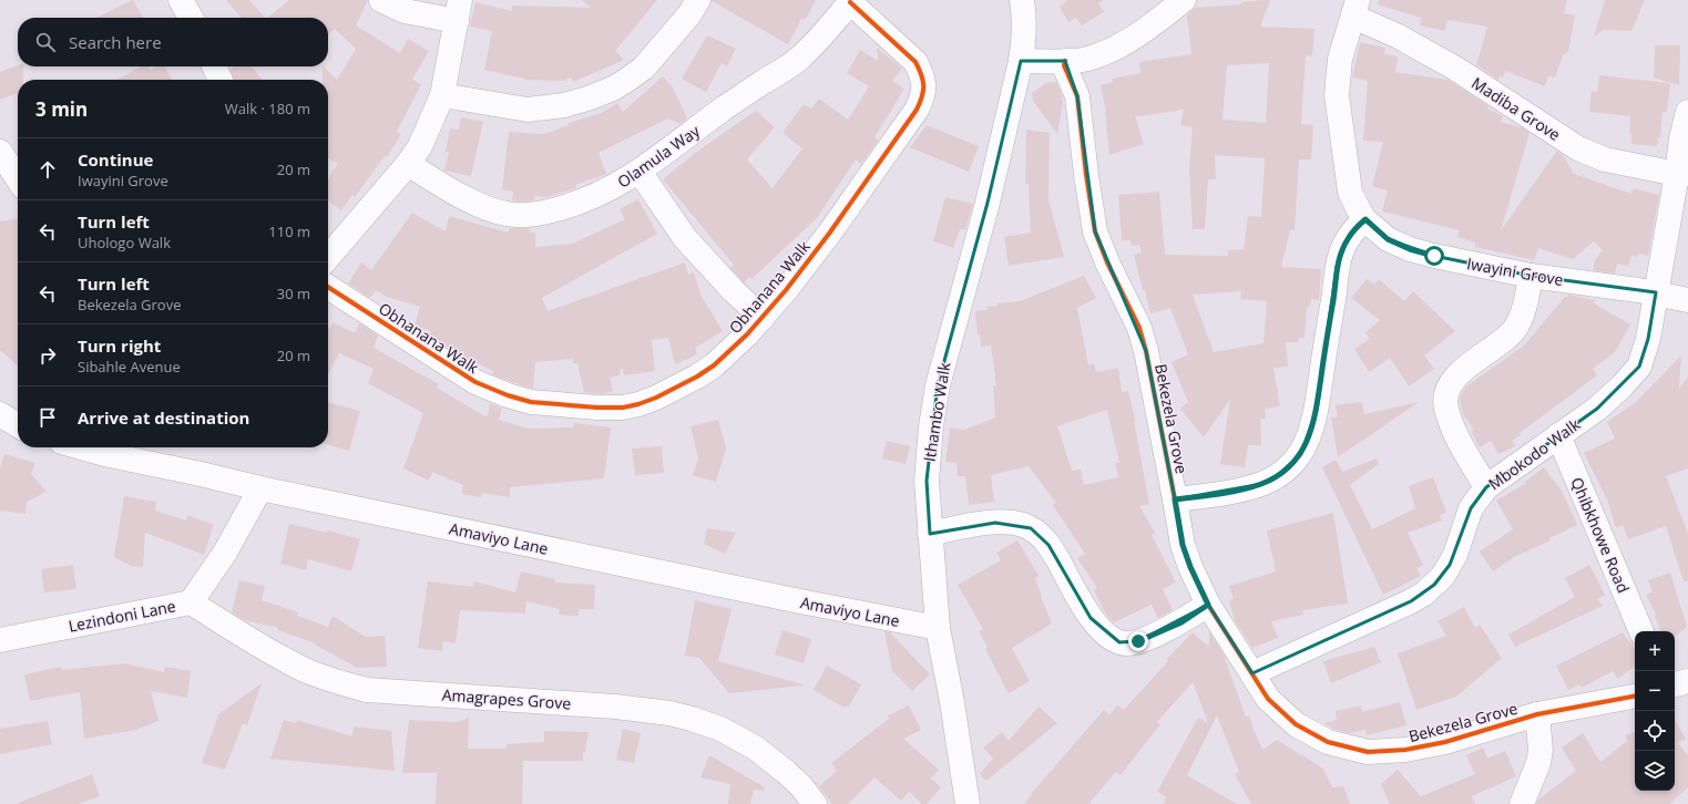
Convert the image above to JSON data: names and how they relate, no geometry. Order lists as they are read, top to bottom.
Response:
{
  "streets": {
    "street": [
      "Madiba Grove",
      "Olamula Way",
      "Iwayini Grove",
      "Obhanana Walk",
      "Ithambo Walk",
      "Bekezela Grove",
      "Mbokodo Walk",
      "Qhibkhowe Road",
      "Amaviyo Lane",
      "Lezindoni Lane",
      "Amagrapes Grove"
    ]
  },
  "crossings": [
    ["Madiba Grove", "Iwayini Grove"],
    ["Madiba Grove", "Mbokodo Walk"],
    ["Olamula Way", "Obhanana Walk"],
    ["Iwayini Grove", "Mbokodo Walk"],
    ["Ithambo Walk", "Amaviyo Lane"],
    ["Bekezela Grove", "Mbokodo Walk"],
    ["Mbokodo Walk", "Qhibkhowe Road"],
    ["Amaviyo Lane", "Lezindoni Lane"],
    ["Lezindoni Lane", "Amagrapes Grove"]
  ],
  "page": {
    "search": "Search here",
    "heading": ["3 min", "Walk · 180 m"],
    "list": [
      ["Continue", "Iwayini Grove", "20 m"],
      ["Turn left", "Uhologo Walk", "110 m"],
      ["Turn left", "Bekezela Grove", "30 m"],
      ["Turn right", "Sibahle Avenue", "20 m"],
      "Arrive at destination"
    ],
    "map_buttons": ["+", "−"]
  }
}
